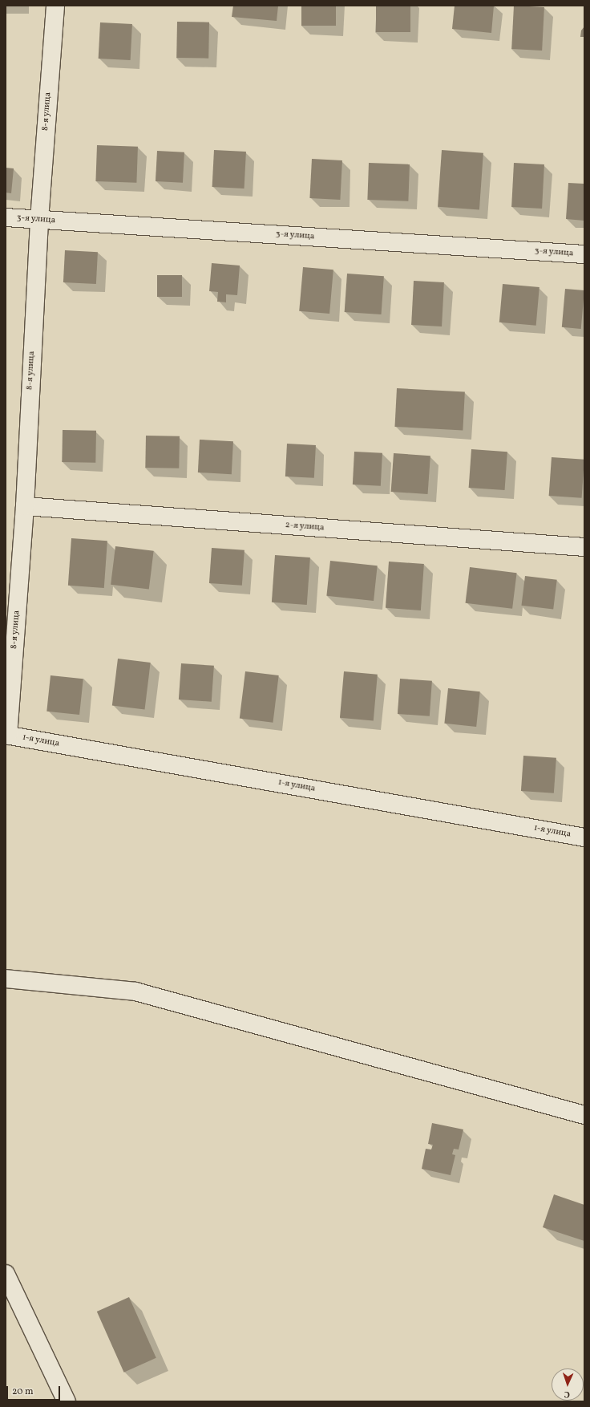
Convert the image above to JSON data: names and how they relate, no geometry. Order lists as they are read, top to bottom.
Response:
{
  "streets": {
    "street": [
      "8-я улица",
      "3-я улица",
      "2-я улица",
      "1-я улица"
    ]
  },
  "crossings": [
    ["8-я улица", "3-я улица"],
    ["8-я улица", "2-я улица"],
    ["8-я улица", "1-я улица"]
  ],
  "scale_bar": "20 m",
  "north": "bottom"
}
